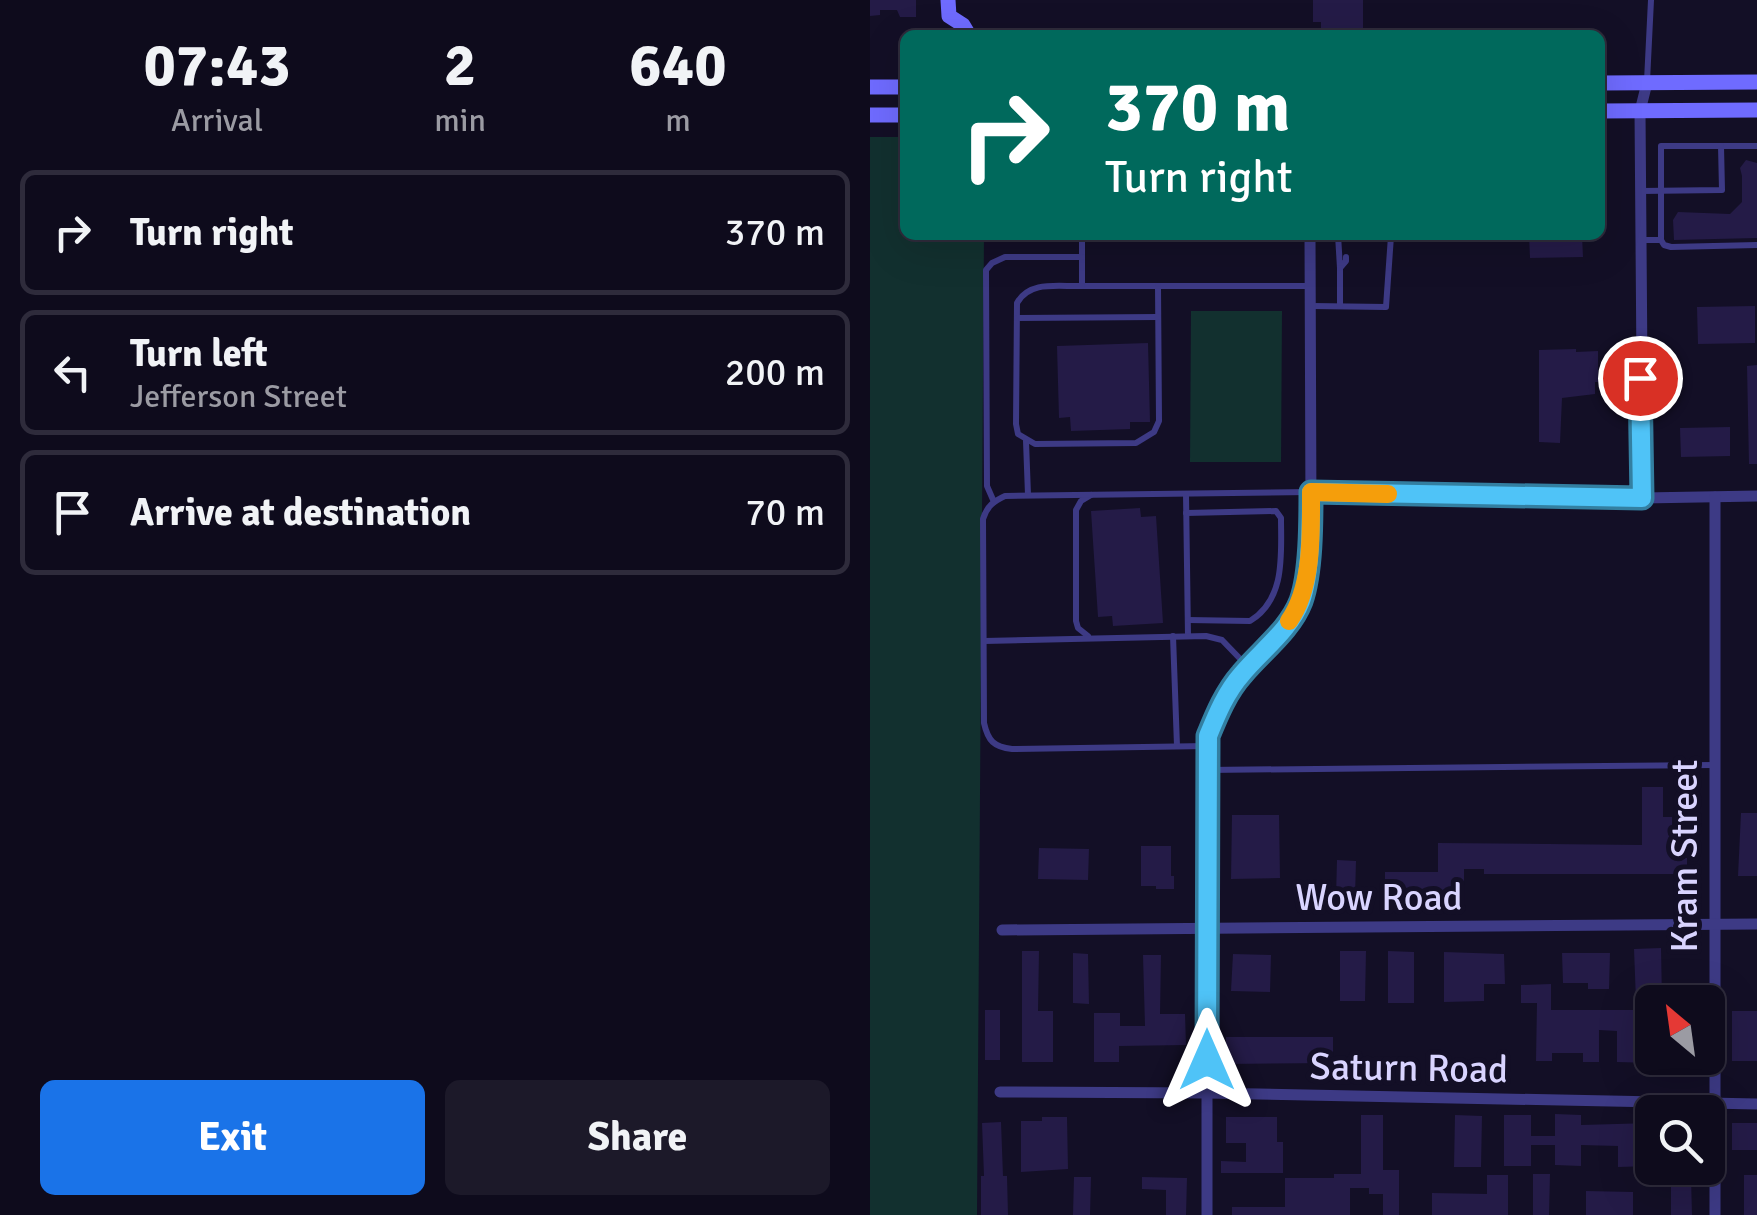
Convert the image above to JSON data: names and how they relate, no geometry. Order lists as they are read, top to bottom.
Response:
{
  "streets": {
    "street": ["Kram Street", "Wow Road", "Saturn Road"]
  },
  "crossings": [
    ["Kram Street", "Wow Road"]
  ],
  "north": "top left",
  "page": {
    "eta": [
      "07:43",
      "Arrival",
      "2",
      "min",
      "640",
      "m"
    ],
    "turn": ["370 m", "Turn right"],
    "list": [
      {
        "name": "Turn right",
        "value": "370 m"
      },
      {
        "name": "Turn left",
        "note": "Jefferson Street",
        "value": "200 m"
      },
      {
        "name": "Arrive at destination",
        "value": "70 m"
      }
    ],
    "buttons": ["Exit", "Share"]
  }
}
